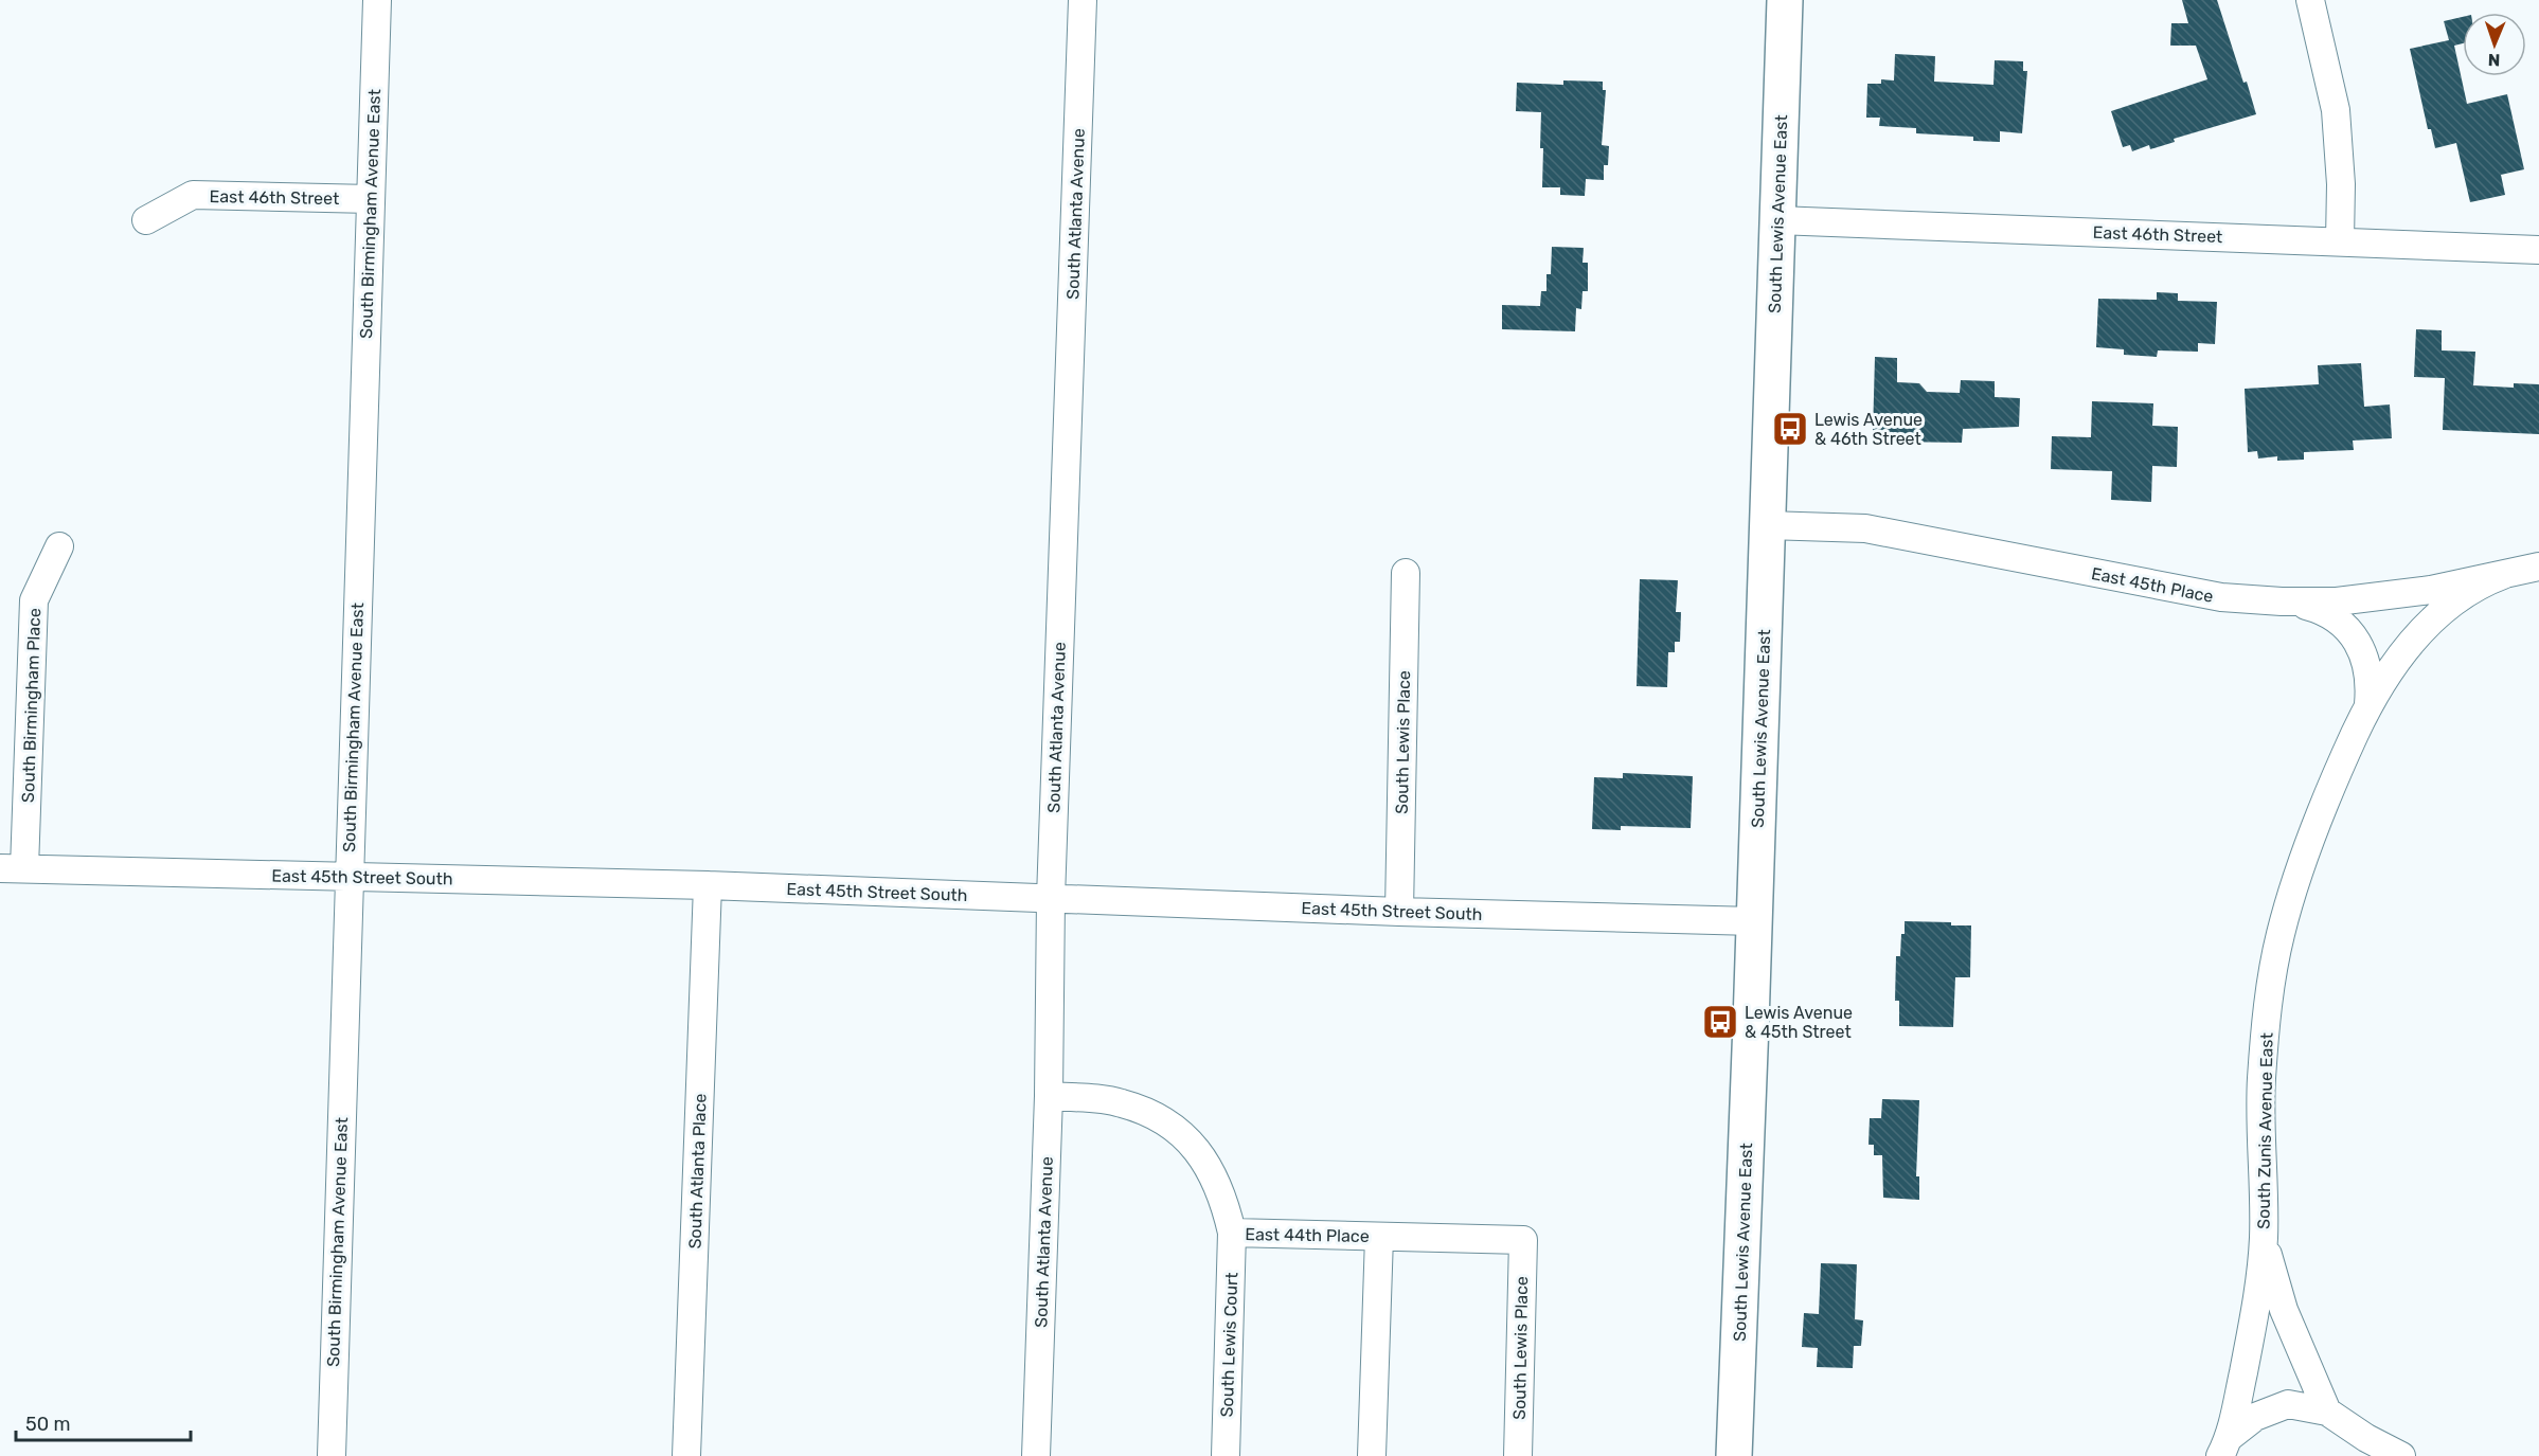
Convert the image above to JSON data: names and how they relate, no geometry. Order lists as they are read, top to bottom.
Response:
{
  "streets": {
    "main road": ["South Lewis Avenue East"],
    "street": [
      "East 46th Street",
      "South Birmingham Avenue East",
      "South Atlanta Avenue",
      "East 45th Place",
      "South Birmingham Place",
      "South Lewis Place",
      "East 45th Street South",
      "South Zunis Avenue East",
      "South Atlanta Place",
      "East 44th Place",
      "South Lewis Court"
    ]
  },
  "crossings": [
    ["East 46th Street", "South Birmingham Avenue East"],
    ["East 46th Street", "South Lewis Avenue East"],
    ["South Birmingham Avenue East", "East 45th Street South"],
    ["South Atlanta Avenue", "East 45th Street South"],
    ["South Atlanta Avenue", "East 44th Place"],
    ["South Lewis Avenue East", "East 45th Place"],
    ["South Lewis Avenue East", "East 45th Street South"],
    ["East 45th Place", "South Zunis Avenue East"],
    ["South Birmingham Place", "East 45th Street South"],
    ["South Lewis Place", "East 45th Street South"],
    ["South Lewis Place", "East 44th Place"],
    ["East 45th Street South", "South Atlanta Place"],
    ["East 44th Place", "South Lewis Court"]
  ],
  "places": {
    "bus stop": ["Lewis Avenue & 46th Street", "Lewis Avenue & 45th Street"]
  },
  "scale_bar": "50 m",
  "north": "bottom"
}
